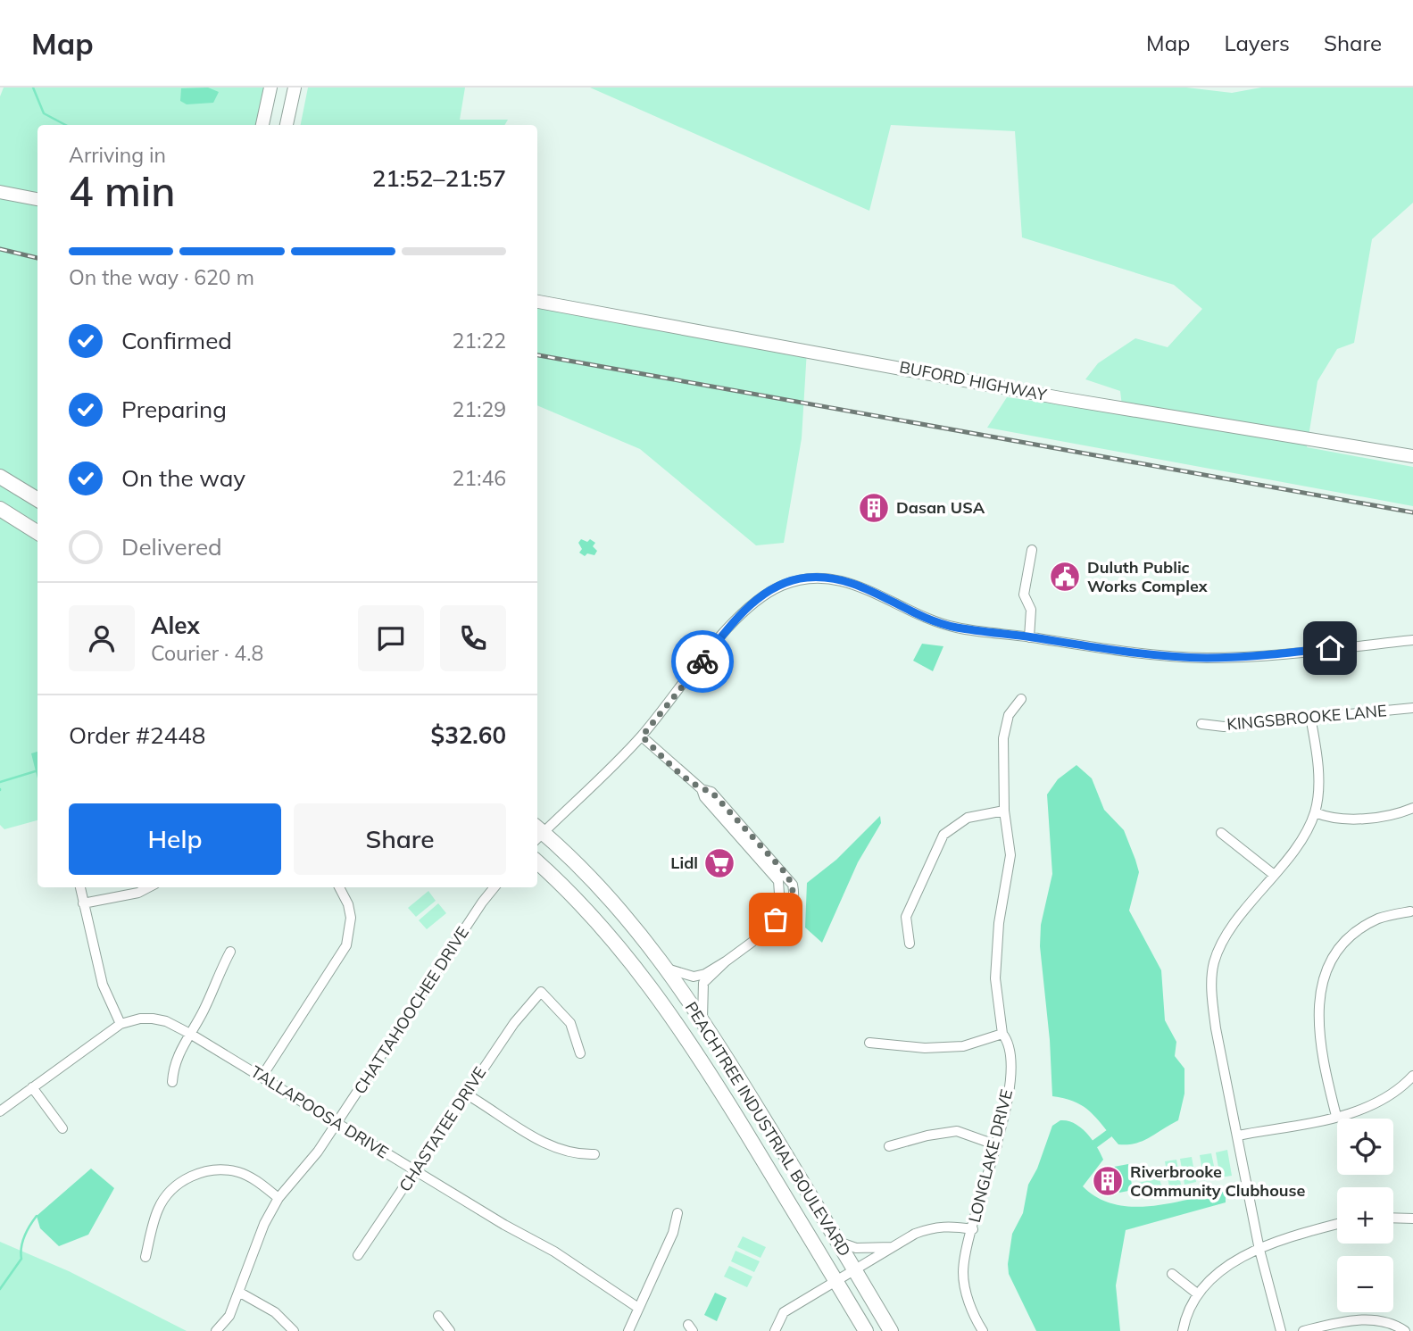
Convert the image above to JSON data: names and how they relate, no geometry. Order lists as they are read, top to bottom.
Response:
{
  "streets": {
    "highway": ["PEACHTREE INDUSTRIAL BOULEVARD"],
    "main road": ["BUFORD HIGHWAY"],
    "street": [
      "KINGSBROOKE LANE",
      "CHATTAHOOCHEE DRIVE",
      "TALLAPOOSA DRIVE",
      "CHASTATEE DRIVE",
      "LONGLAKE DRIVE"
    ]
  },
  "crossings": [
    ["CHATTAHOOCHEE DRIVE", "TALLAPOOSA DRIVE"],
    ["TALLAPOOSA DRIVE", "CHASTATEE DRIVE"]
  ],
  "places": {
    "building": ["Dasan USA", "Riverbrooke COmmunity Clubhouse"],
    "public building": ["Duluth Public Works Complex"],
    "supermarket": ["Lidl"]
  },
  "page": {
    "header": "Map",
    "nav": ["Map", "Layers", "Share"],
    "heading": ["4 min", "Arriving in", "21:52–21:57"],
    "panel": [
      "Alex",
      "Courier · 4.8",
      "Order #2448",
      "$32.60"
    ],
    "bar": "On the way · 620 m",
    "list": [
      ["Confirmed", "21:22"],
      ["Preparing", "21:29"],
      ["On the way", "21:46"],
      "Delivered"
    ],
    "buttons": ["Help", "Share"],
    "map_buttons": ["+", "−"]
  }
}
